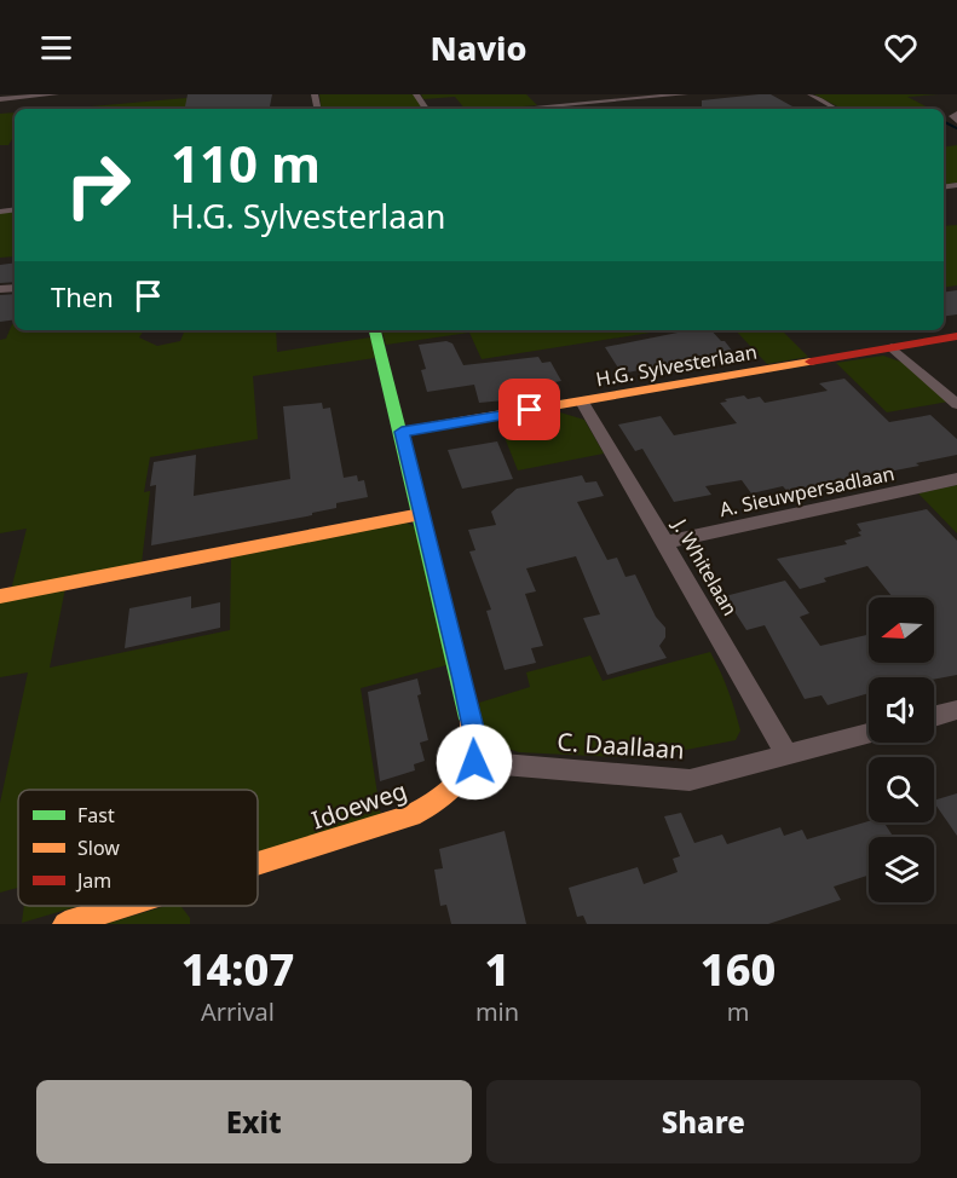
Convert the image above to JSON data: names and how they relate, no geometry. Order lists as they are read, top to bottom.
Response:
{
  "streets": {
    "street": [
      "H.G. Sylvesterlaan",
      "A. Sieuwpersadlaan",
      "J. Whitelaan",
      "C. Daallaan",
      "Idoeweg"
    ]
  },
  "crossings": [
    ["H.G. Sylvesterlaan", "J. Whitelaan"],
    ["A. Sieuwpersadlaan", "J. Whitelaan"],
    ["J. Whitelaan", "C. Daallaan"],
    ["C. Daallaan", "Idoeweg"]
  ],
  "legend": ["Fast", "Slow", "Jam"],
  "north": "left",
  "page": {
    "header": "Navio",
    "turn": ["110 m", "H.G. Sylvesterlaan"],
    "then": "Then",
    "eta": [
      "14:07",
      "Arrival",
      "1",
      "min",
      "160",
      "m"
    ],
    "buttons": ["Exit", "Share"]
  }
}
